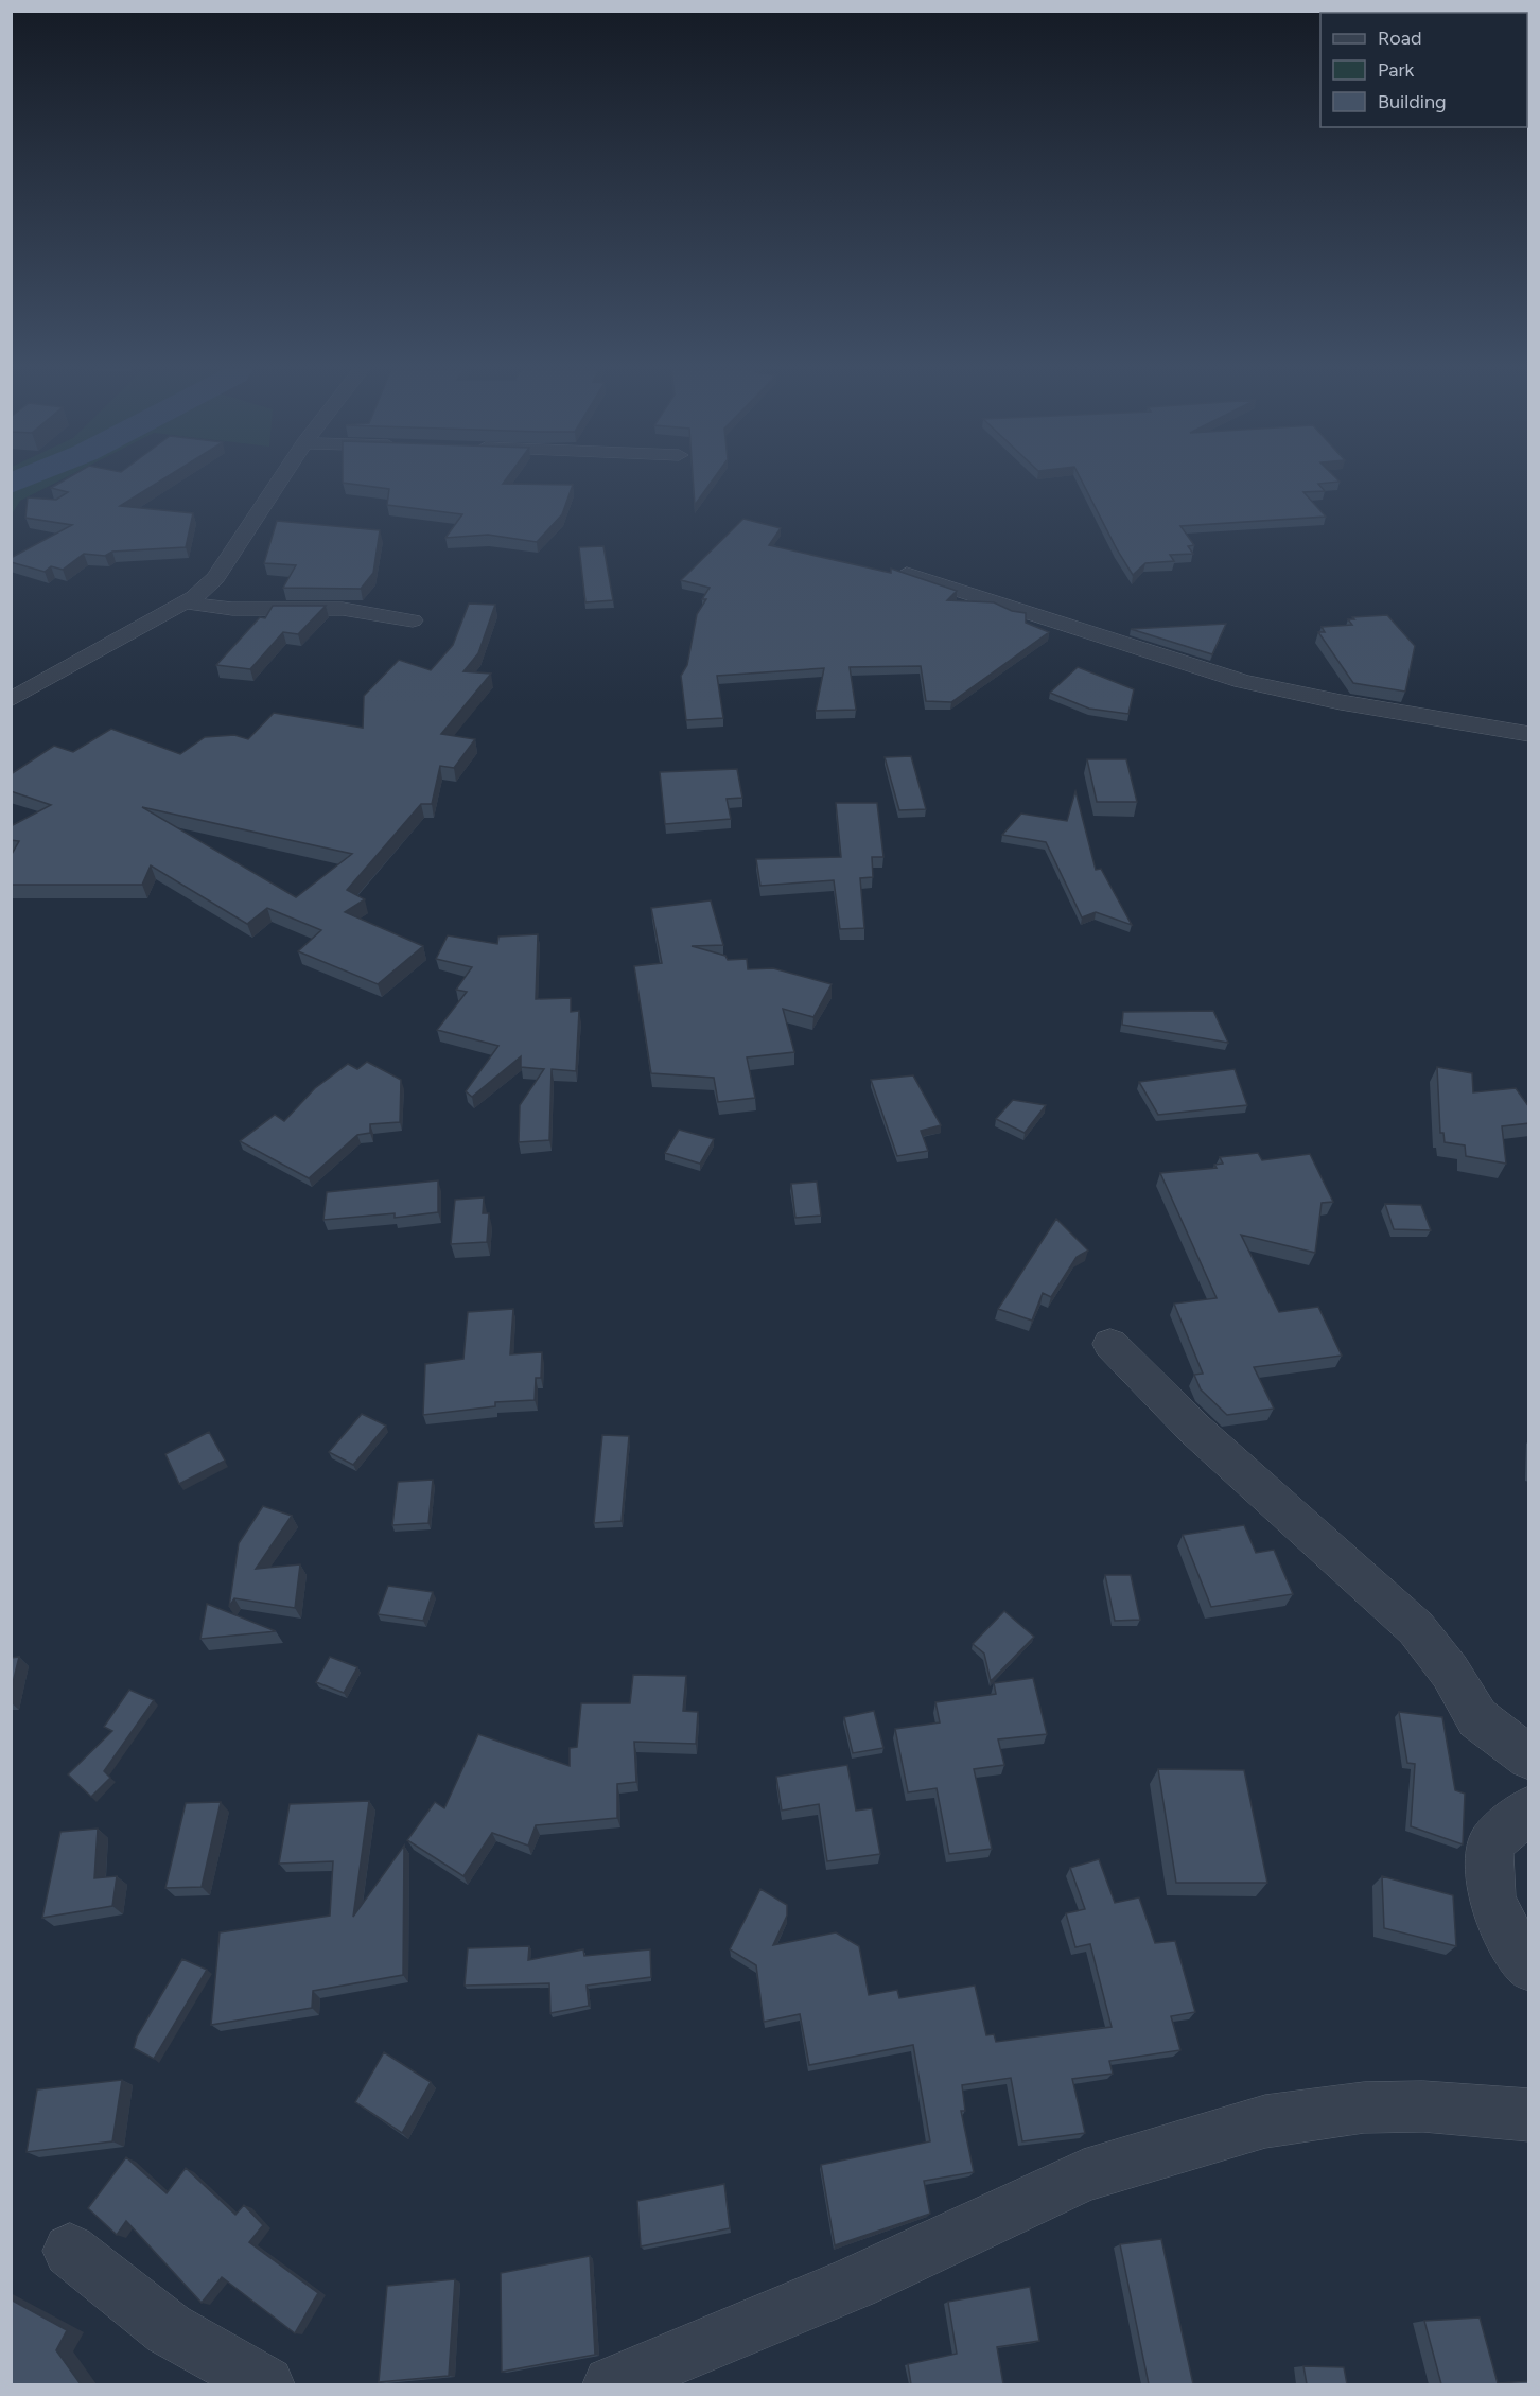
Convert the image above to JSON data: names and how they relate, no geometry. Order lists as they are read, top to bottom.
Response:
{
  "legend": ["Road", "Park", "Building"]
}
